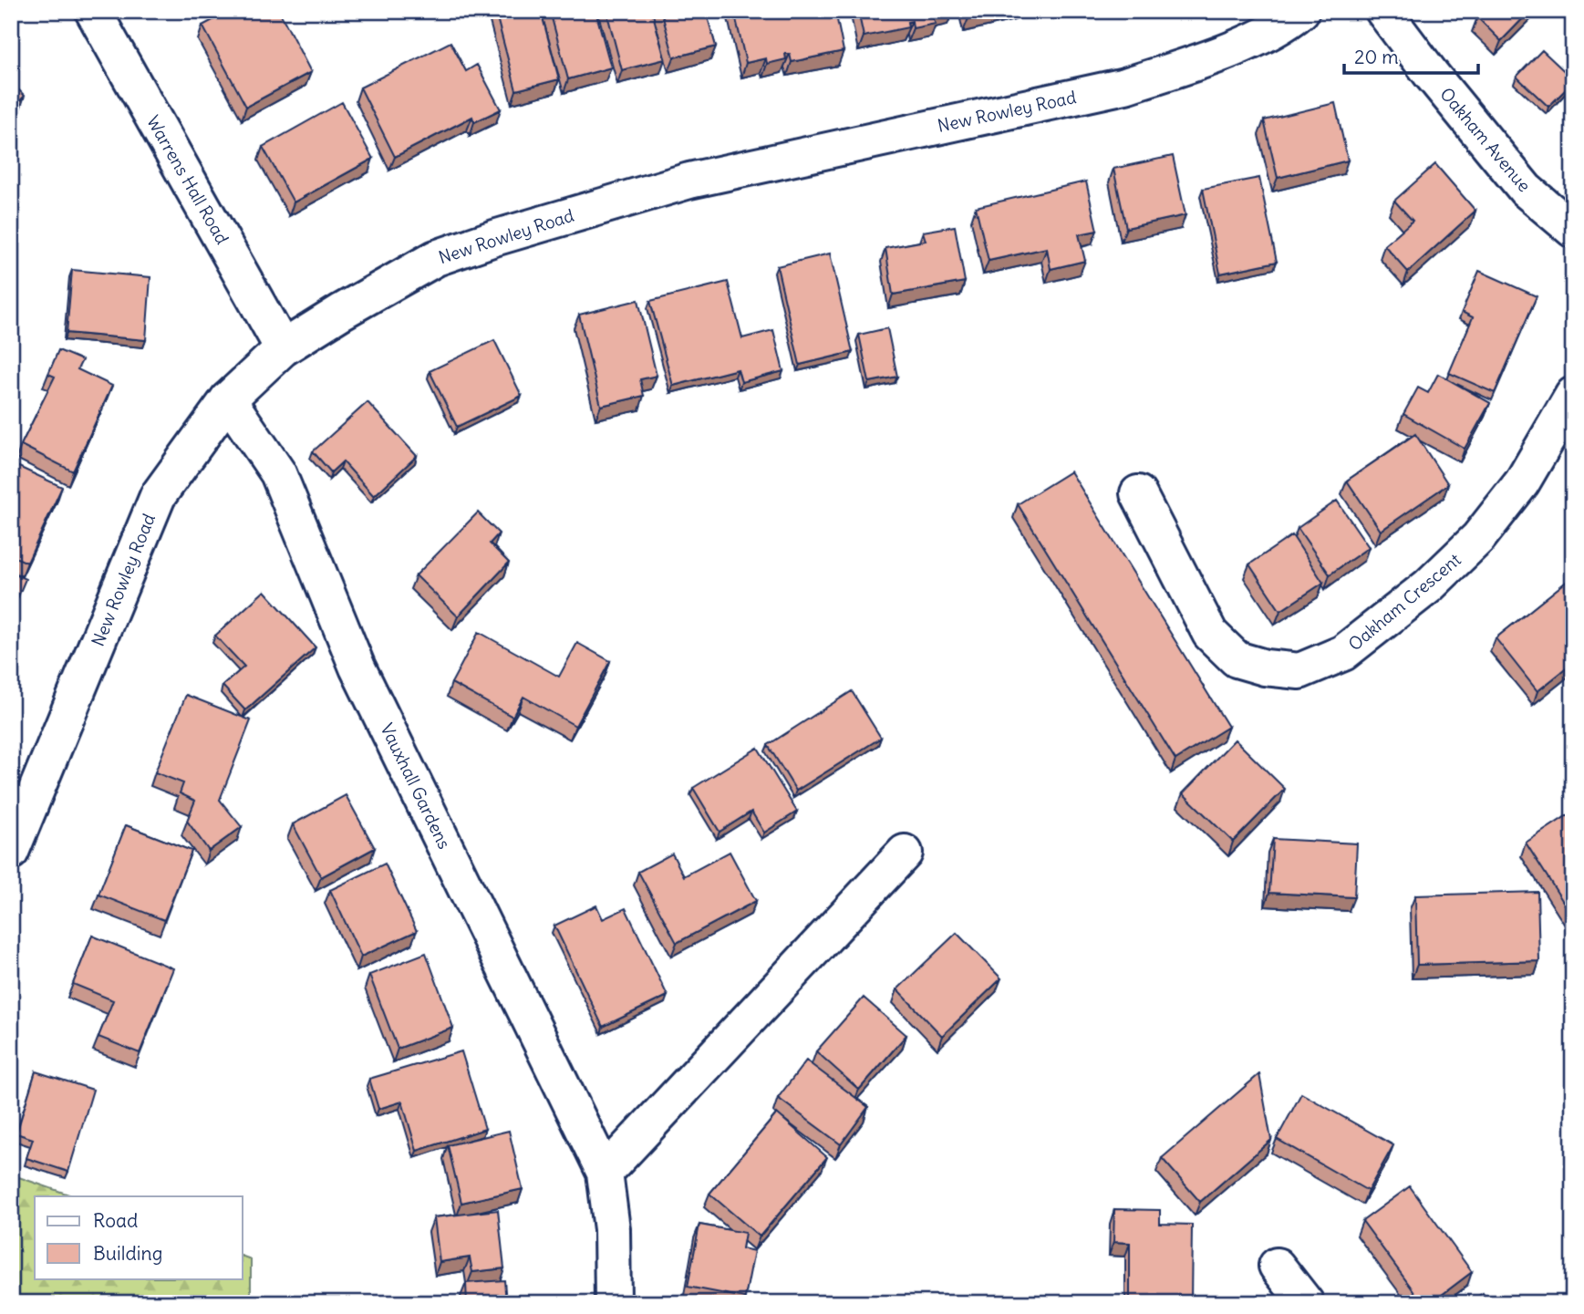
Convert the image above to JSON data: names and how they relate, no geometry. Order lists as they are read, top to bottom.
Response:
{
  "streets": {
    "street": [
      "New Rowley Road",
      "Oakham Avenue",
      "Warrens Hall Road",
      "Oakham Crescent",
      "Vauxhall Gardens"
    ]
  },
  "crossings": [
    ["New Rowley Road", "Warrens Hall Road"],
    ["New Rowley Road", "Vauxhall Gardens"]
  ],
  "legend": ["Road", "Building"],
  "scale_bar": "20 m"
}
